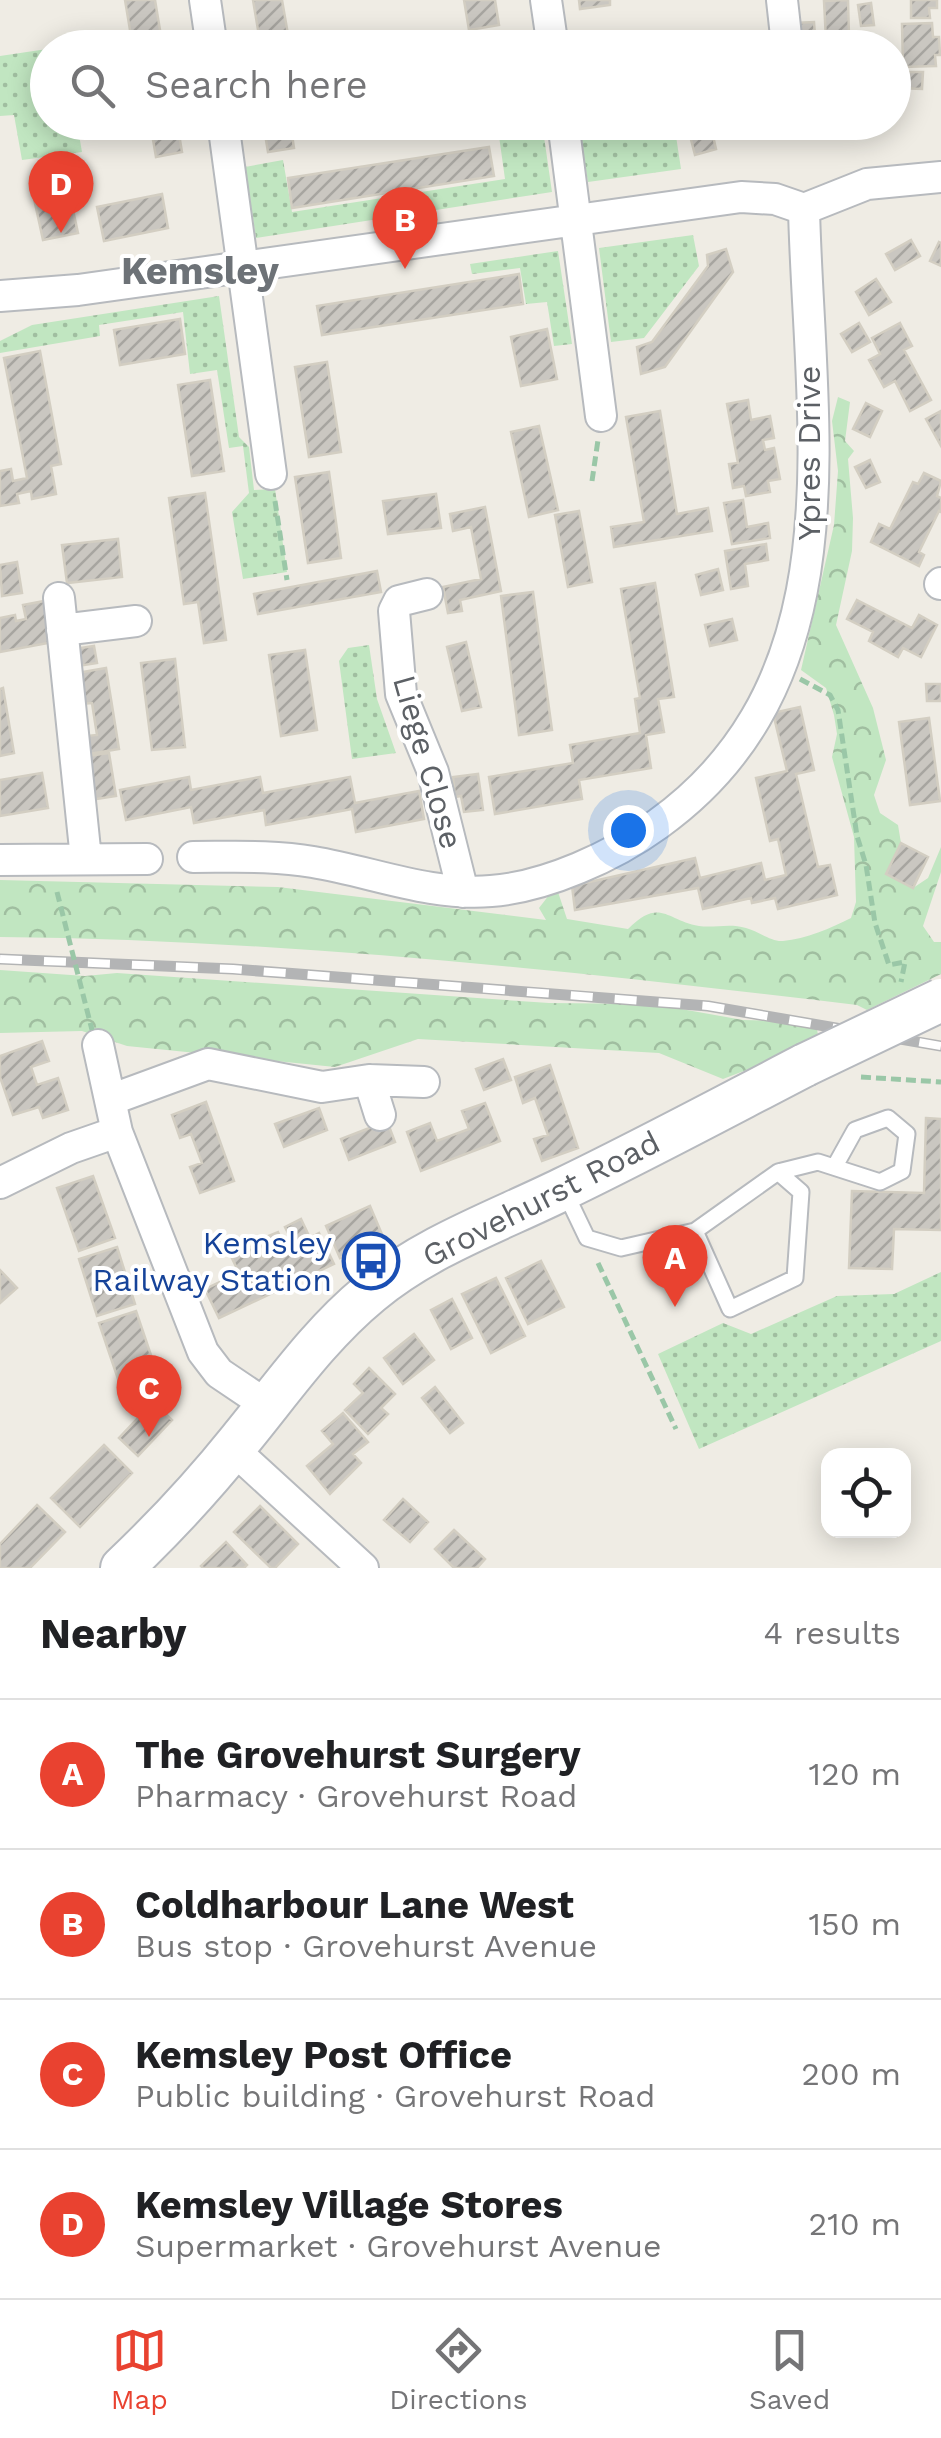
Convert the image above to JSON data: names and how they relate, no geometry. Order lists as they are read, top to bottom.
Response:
{
  "streets": {
    "street": ["Ypres Drive", "Liege Close", "Grovehurst Road"]
  },
  "crossings": [
    ["Ypres Drive", "Liege Close"]
  ],
  "districts": ["Kemsley"],
  "places": {
    "bus stop": ["Kemsley Railway Station"]
  },
  "page": {
    "search": "Search here",
    "pins": [
      "D",
      "B",
      "A",
      "C"
    ],
    "heading": ["Nearby", "4 results"],
    "list": [
      {
        "mark": "A",
        "name": "The Grovehurst Surgery",
        "note": "Pharmacy · Grovehurst Road",
        "value": "120 m"
      },
      {
        "mark": "B",
        "name": "Coldharbour Lane West",
        "note": "Bus stop · Grovehurst Avenue",
        "value": "150 m"
      },
      {
        "mark": "C",
        "name": "Kemsley Post Office",
        "note": "Public building · Grovehurst Road",
        "value": "200 m"
      },
      {
        "mark": "D",
        "name": "Kemsley Village Stores",
        "note": "Supermarket · Grovehurst Avenue",
        "value": "210 m"
      }
    ],
    "nav": ["Map", "Directions", "Saved"]
  }
}
